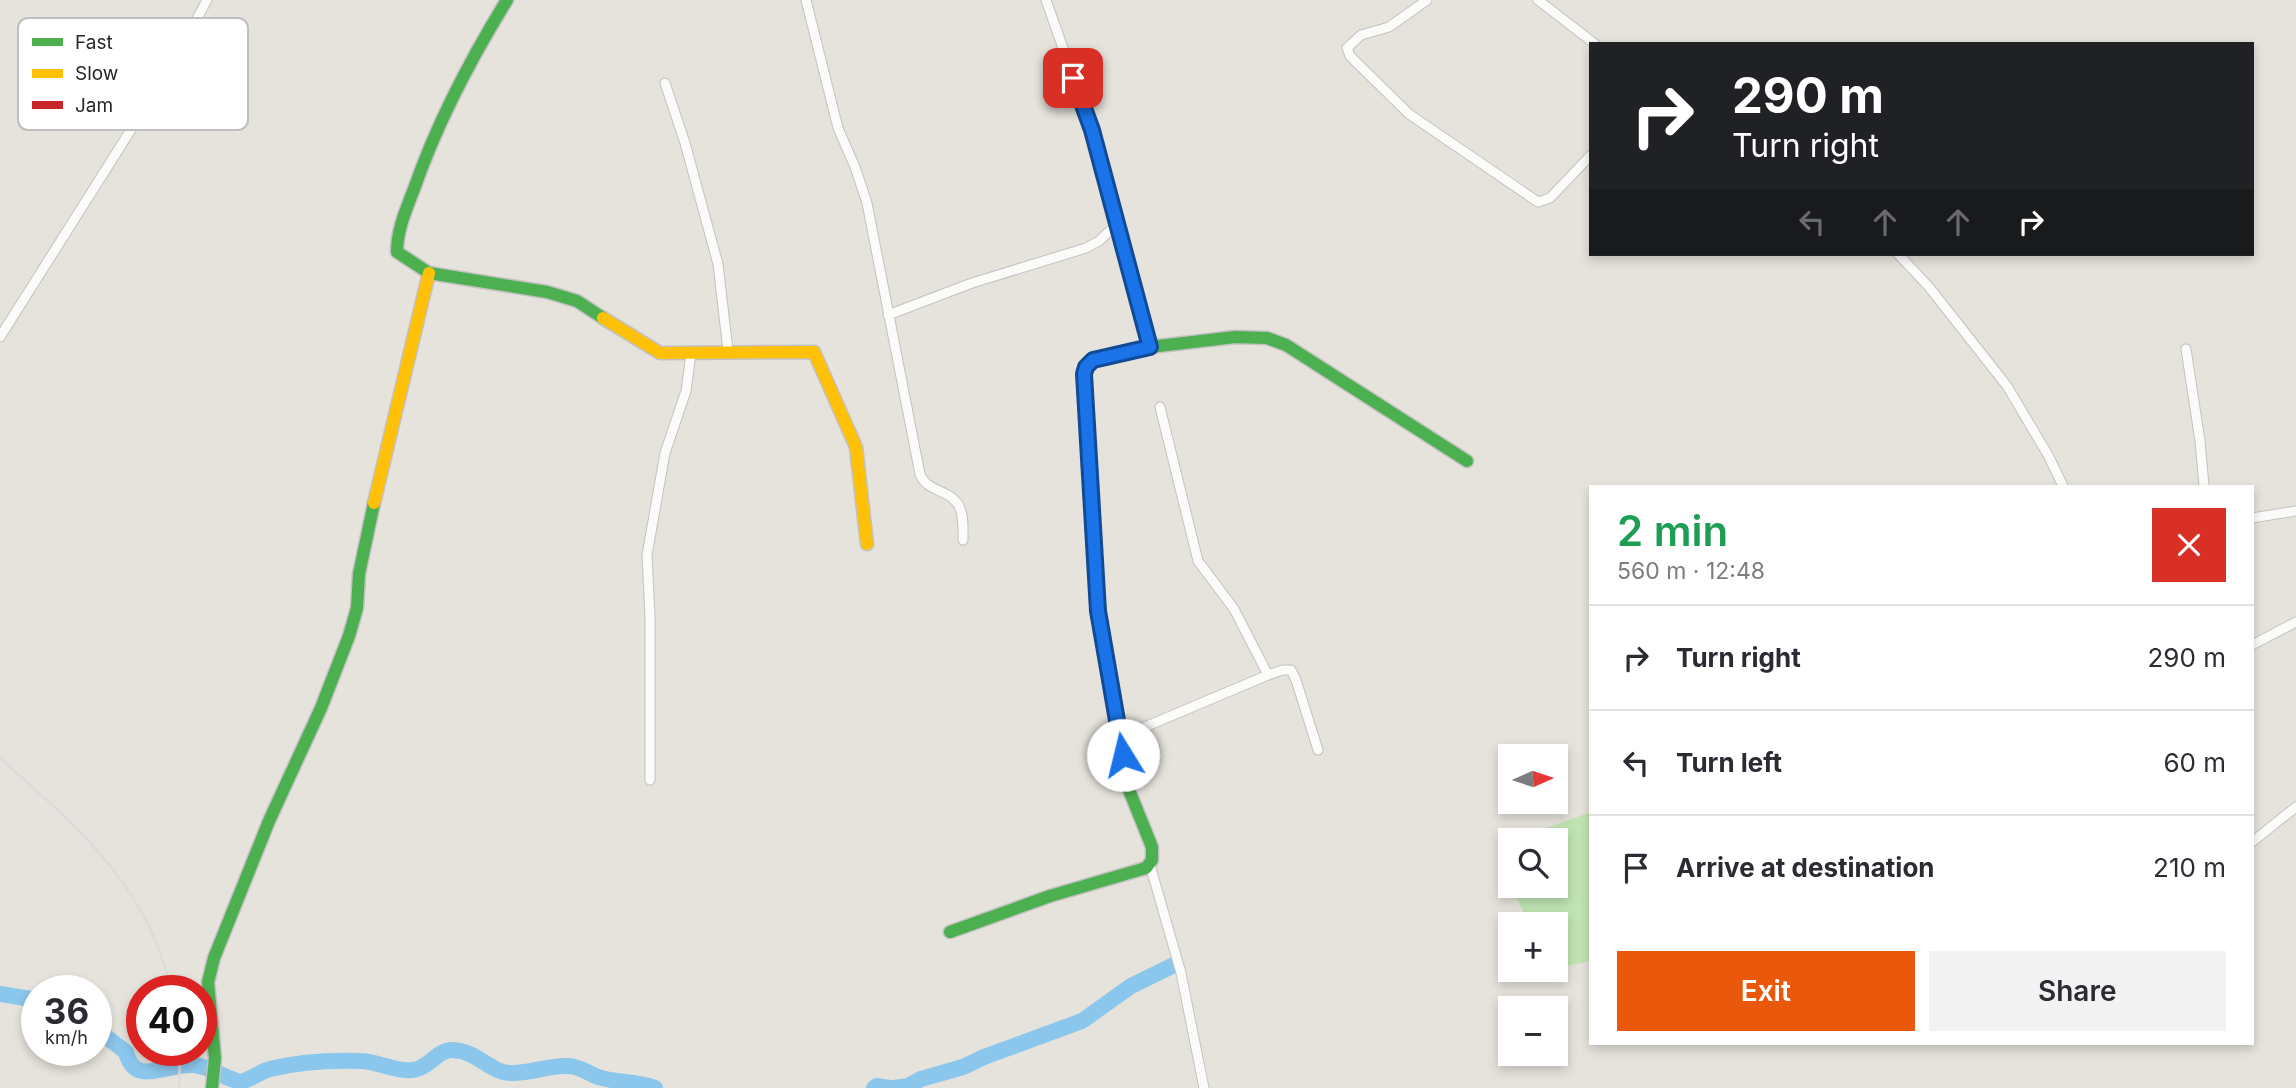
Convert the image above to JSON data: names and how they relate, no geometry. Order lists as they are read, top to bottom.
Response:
{
  "legend": ["Fast", "Slow", "Jam"],
  "north": "right",
  "page": {
    "turn": ["290 m", "Turn right"],
    "heading": ["2 min", "560 m · 12:48"],
    "list": [
      {
        "name": "Turn right",
        "value": "290 m"
      },
      {
        "name": "Turn left",
        "value": "60 m"
      },
      {
        "name": "Arrive at destination",
        "value": "210 m"
      }
    ],
    "map_buttons": ["+", "−"],
    "buttons": ["Exit", "Share"],
    "speed": "36 km/h",
    "limit": "40"
  }
}
